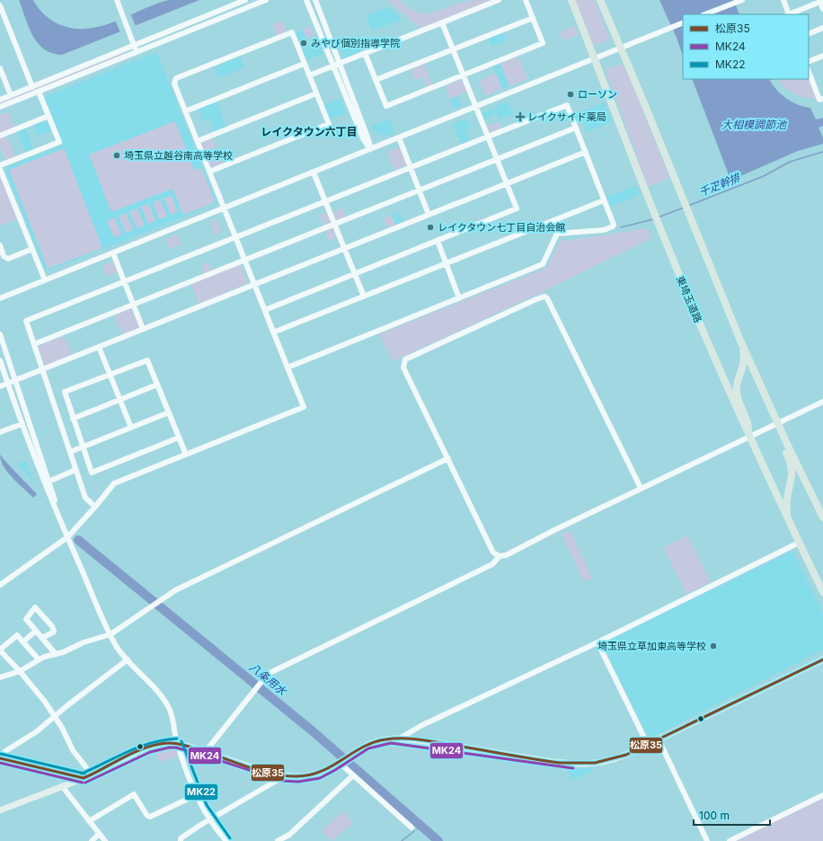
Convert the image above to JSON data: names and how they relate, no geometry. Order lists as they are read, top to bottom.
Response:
{
  "streets": {
    "highway": ["東埼玉道路"]
  },
  "districts": ["レイクタウン六丁目"],
  "water": ["大相模調節池", "千疋幹排", "八条用水"],
  "places": {
    "other": [
      "みやび個別指導学院",
      "ローソン",
      "埼玉県立越谷南高等学校",
      "レイクタウン七丁目自治会館",
      "埼玉県立草加東高等学校"
    ],
    "health": ["レイクサイド薬局"]
  },
  "lines": ["transit line 松原35", "transit line MK22", "transit line MK24"],
  "legend": ["松原35", "MK24", "MK22"],
  "scale_bar": "100 m"
}
